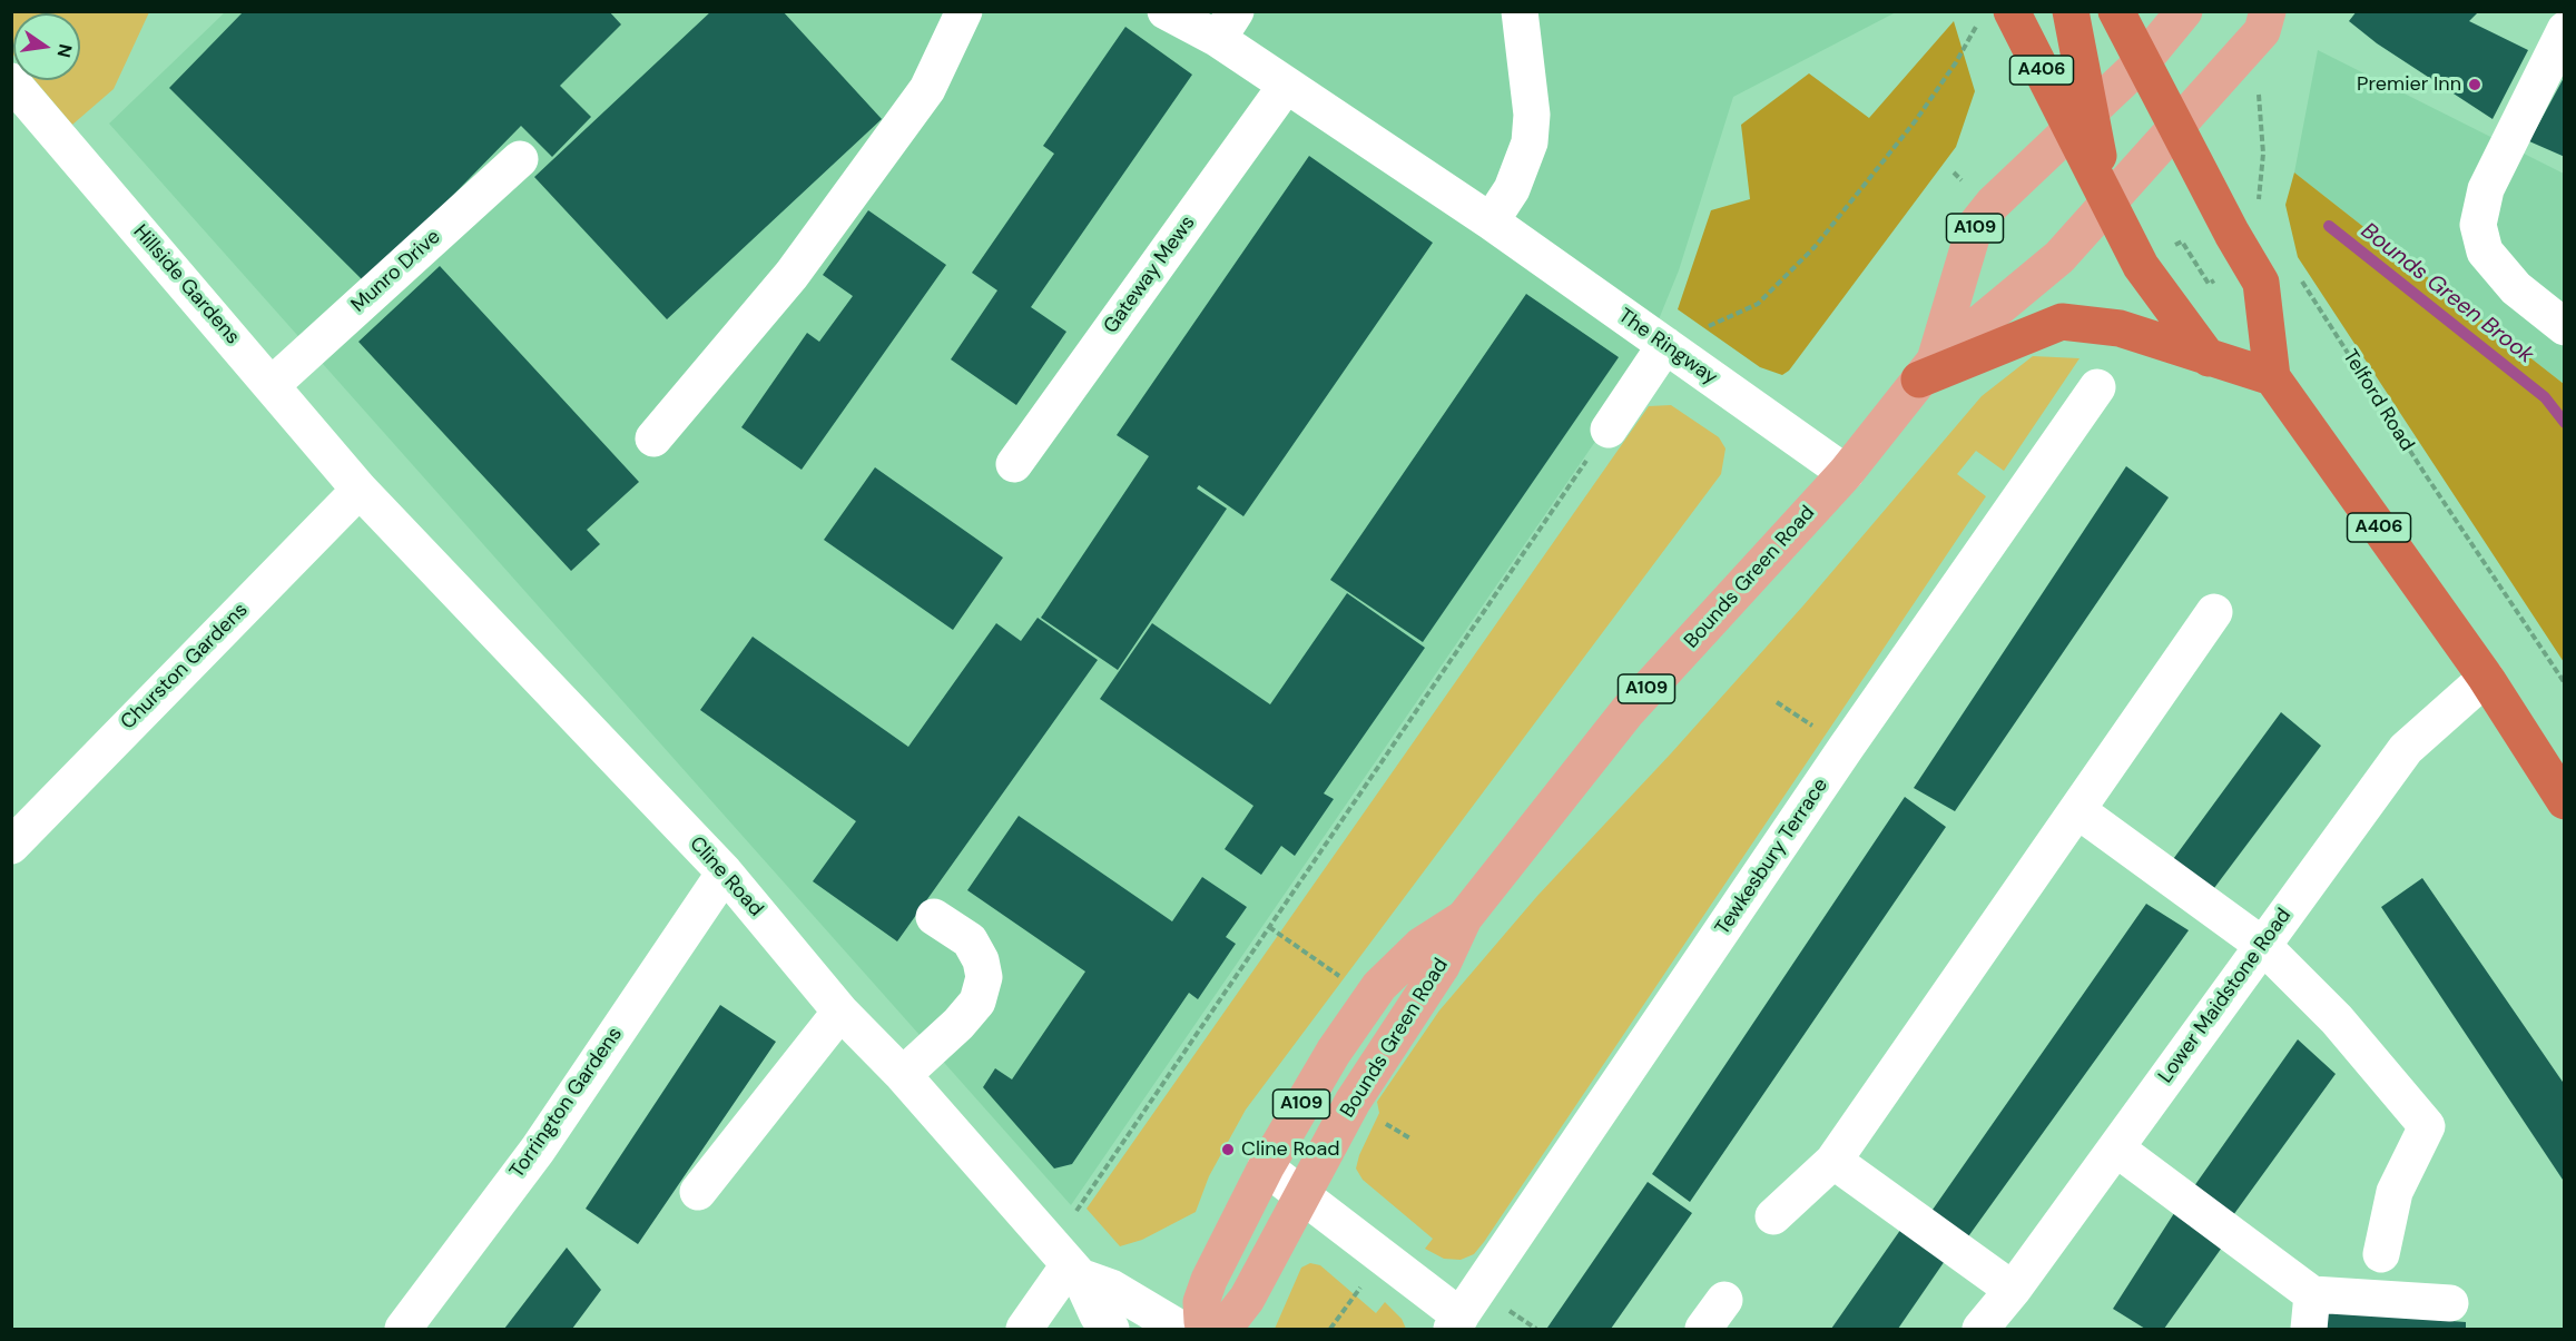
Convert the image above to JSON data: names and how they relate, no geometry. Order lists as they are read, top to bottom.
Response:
{
  "streets": {
    "highway": ["A406"],
    "main road": ["A109", "Bounds Green Road"],
    "street": [
      "Munro Drive",
      "Gateway Mews",
      "Hillside Gardens",
      "The Ringway",
      "Churston Gardens",
      "Tewkesbury Terrace",
      "Cline Road",
      "Lower Maidstone Road",
      "Torrington Gardens"
    ],
    "path": ["Telford Road"]
  },
  "crossings": [
    ["A406", "A109"],
    ["A406", "Bounds Green Road"],
    ["A406", "Lower Maidstone Road"],
    ["A109", "Bounds Green Road"],
    ["Munro Drive", "Hillside Gardens"],
    ["Gateway Mews", "The Ringway"],
    ["Hillside Gardens", "Churston Gardens"],
    ["Hillside Gardens", "Cline Road"],
    ["The Ringway", "Bounds Green Road"],
    ["Churston Gardens", "Cline Road"],
    ["Cline Road", "Torrington Gardens"]
  ],
  "water": ["Bounds Green Brook"],
  "places": ["Premier Inn", "Cline Road"],
  "north": "right"
}
